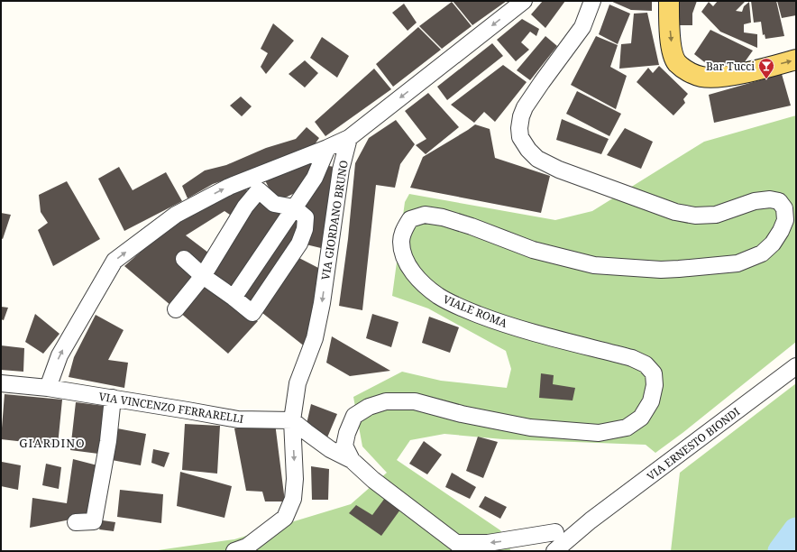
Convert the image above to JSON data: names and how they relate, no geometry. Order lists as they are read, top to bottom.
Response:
{
  "streets": {
    "street": [
      "VIA GIORDANO BRUNO",
      "VIALE ROMA",
      "VIA VINCENZO FERRARELLI",
      "VIA ERNESTO BIONDI"
    ]
  },
  "crossings": [
    ["VIA GIORDANO BRUNO", "VIA VINCENZO FERRARELLI"]
  ],
  "districts": ["GIARDINO"],
  "places": {
    "bar": ["Bar Tucci"]
  }
}
